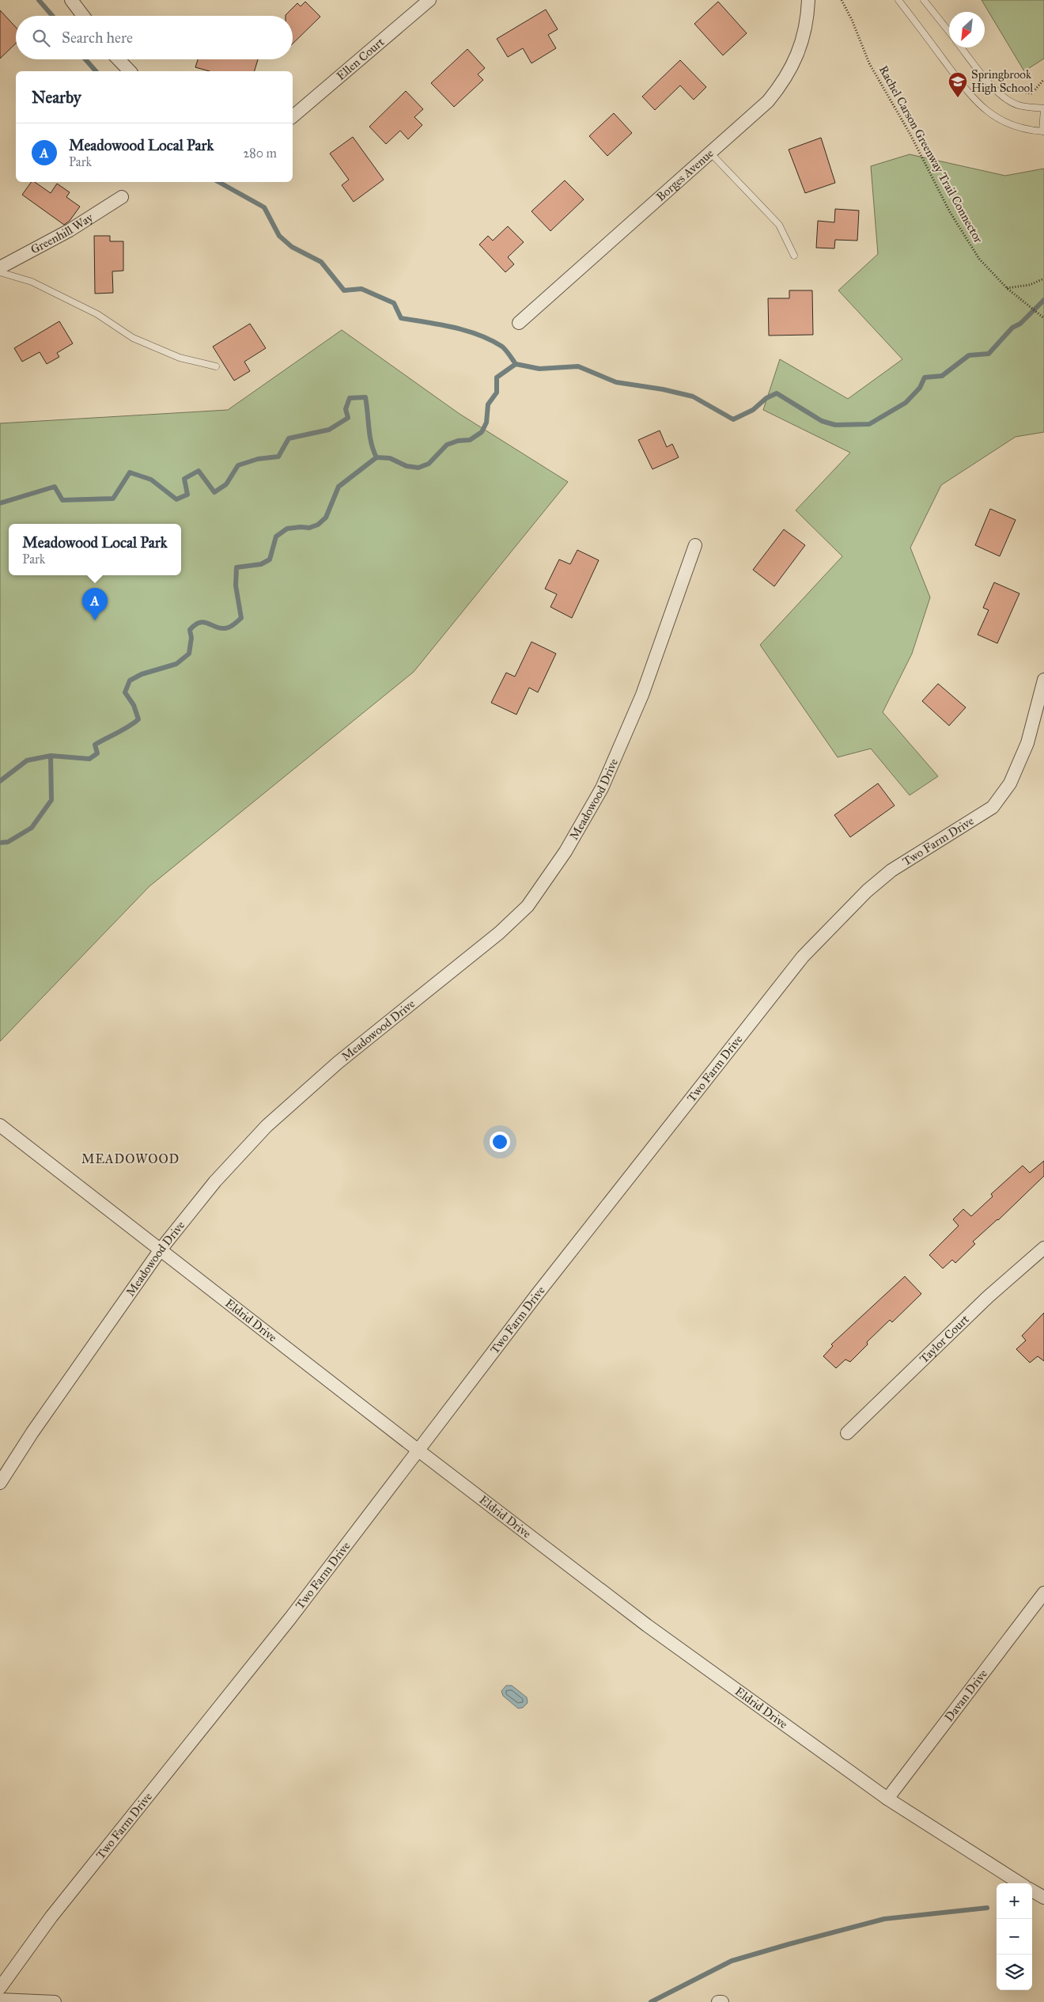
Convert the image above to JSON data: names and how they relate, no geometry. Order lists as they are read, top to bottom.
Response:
{
  "streets": {
    "street": [
      "Ellen Court",
      "Borges Avenue",
      "Greenhill Way",
      "Meadowood Drive",
      "Two Farm Drive",
      "Eldrid Drive",
      "Taylor Court",
      "Davan Drive"
    ],
    "path": ["Rachel Carson Greenway Trail Connector"]
  },
  "crossings": [
    ["Meadowood Drive", "Eldrid Drive"],
    ["Two Farm Drive", "Eldrid Drive"],
    ["Eldrid Drive", "Davan Drive"]
  ],
  "districts": ["MEADOWOOD"],
  "places": {
    "school or university": ["Springbrook High School"]
  },
  "north": "bottom left",
  "page": {
    "search": "Search here",
    "heading": "Nearby",
    "list": [
      {
        "mark": "A",
        "name": "Meadowood Local Park",
        "note": "Park",
        "value": "280 m"
      }
    ],
    "popup": ["Meadowood Local Park", "Park"],
    "pins": "A",
    "map_buttons": ["+", "−"]
  }
}
